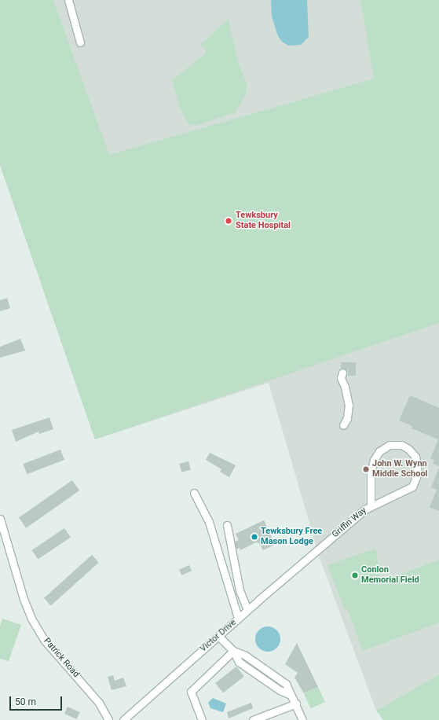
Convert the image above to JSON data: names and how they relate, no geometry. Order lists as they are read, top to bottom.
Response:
{
  "streets": {
    "street": ["Griffin Way", "Victor Drive", "Patrick Road"]
  },
  "crossings": [
    ["Griffin Way", "Victor Drive"]
  ],
  "places": [
    "Tewksbury State Hospital",
    "John W. Wynn Middle School",
    "Tewksbury Free Mason Lodge",
    "Conlon Memorial Field"
  ],
  "scale_bar": "50 m"
}
